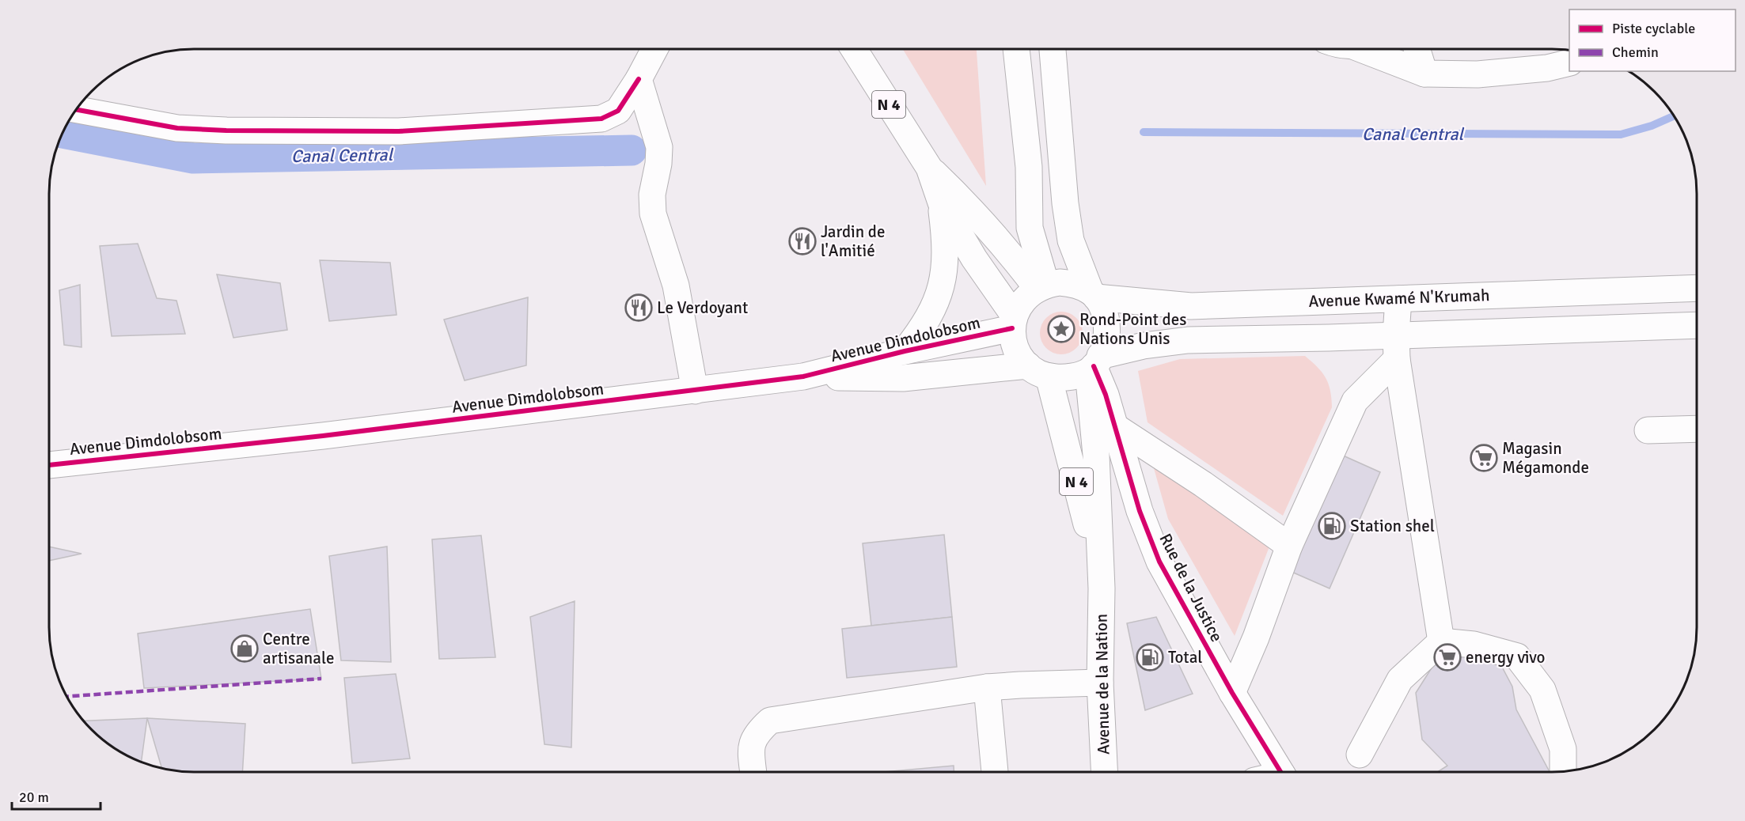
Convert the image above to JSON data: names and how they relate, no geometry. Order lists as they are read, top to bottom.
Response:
{
  "streets": {
    "main road": [
      "N 4",
      "Avenue Kwamé N'Krumah",
      "Avenue Dimdolobsom",
      "Rue de la Justice",
      "Avenue de la Nation"
    ]
  },
  "crossings": [
    ["N 4", "Avenue Kwamé N'Krumah"],
    ["N 4", "Avenue Dimdolobsom"],
    ["N 4", "Rue de la Justice"],
    ["N 4", "Avenue de la Nation"],
    ["Avenue Kwamé N'Krumah", "Avenue Dimdolobsom"],
    ["Avenue Kwamé N'Krumah", "Rue de la Justice"],
    ["Avenue Kwamé N'Krumah", "Avenue de la Nation"],
    ["Avenue Dimdolobsom", "Rue de la Justice"],
    ["Avenue Dimdolobsom", "Avenue de la Nation"],
    ["Rue de la Justice", "Avenue de la Nation"]
  ],
  "water": ["Canal Central"],
  "places": {
    "restaurant": ["Jardin de l'Amitié", "Le Verdoyant"],
    "place": ["Rond-Point des Nations Unis"],
    "supermarket": ["Magasin Mégamonde", "energy vivo"],
    "fuel station": ["Station shel", "Total"],
    "shop": ["Centre artisanale"]
  },
  "legend": ["Piste cyclable", "Chemin"],
  "scale_bar": "20 m"
}
